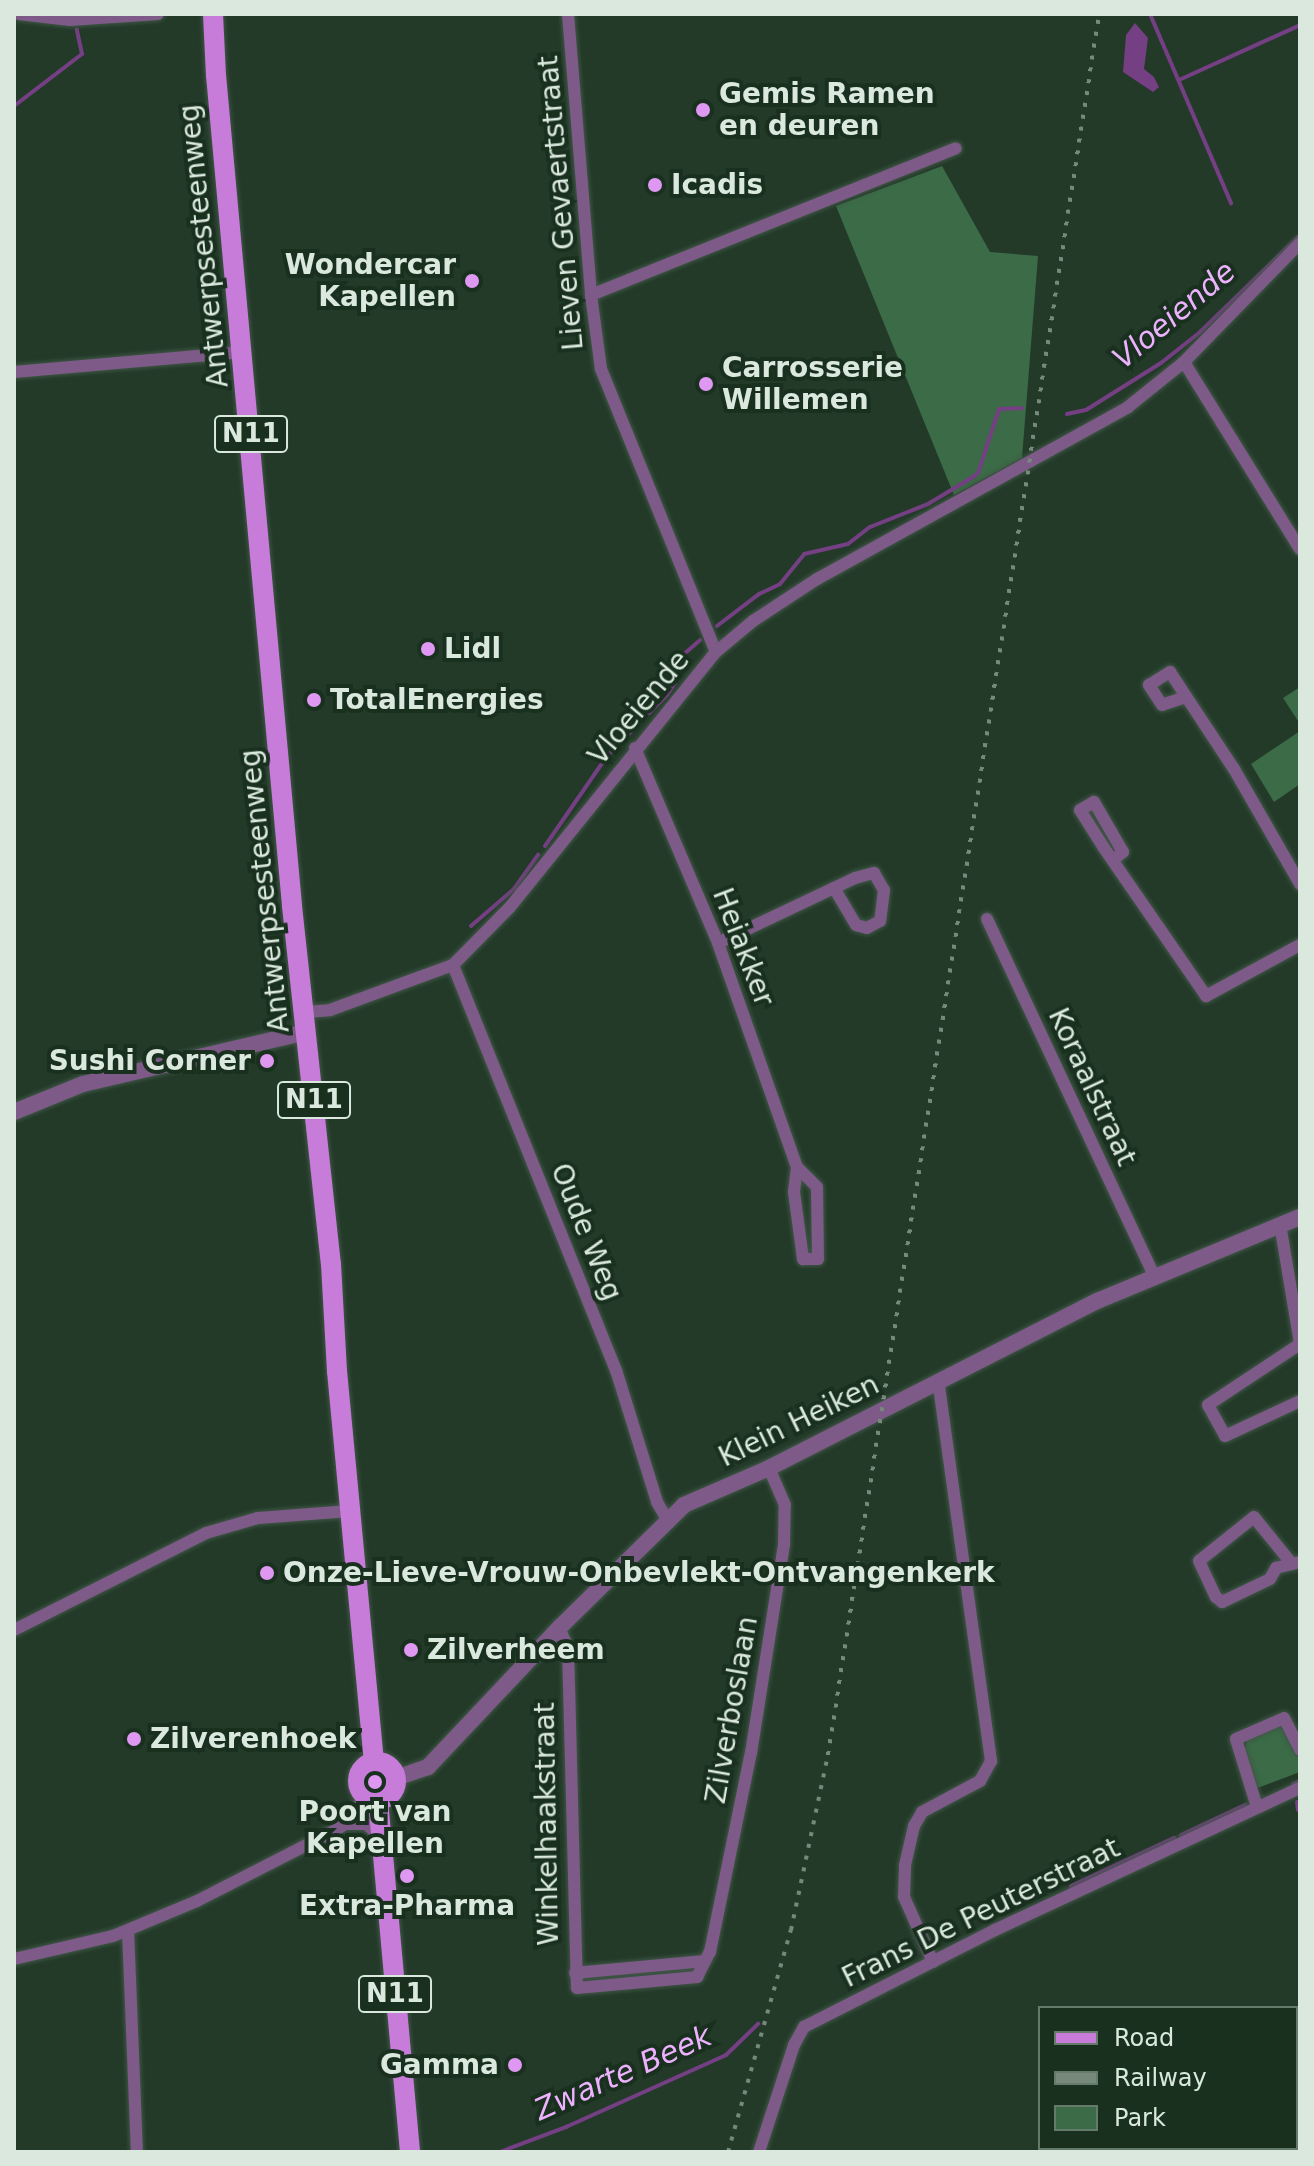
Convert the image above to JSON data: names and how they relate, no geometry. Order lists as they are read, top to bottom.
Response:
{
  "streets": {
    "main road": ["Antwerpsesteenweg", "N11"],
    "street": [
      "Lieven Gevaertstraat",
      "Vloeiende",
      "Heiakker",
      "Koraalstraat",
      "Oude Weg",
      "Klein Heiken",
      "Zilverboslaan",
      "Winkelhaakstraat",
      "Frans De Peuterstraat"
    ]
  },
  "crossings": [
    ["Lieven Gevaertstraat", "Vloeiende"],
    ["Antwerpsesteenweg", "N11"],
    ["Antwerpsesteenweg", "Vloeiende"],
    ["Antwerpsesteenweg", "Klein Heiken"],
    ["N11", "Klein Heiken"],
    ["Vloeiende", "Heiakker"],
    ["Vloeiende", "Oude Weg"],
    ["Koraalstraat", "Klein Heiken"],
    ["Oude Weg", "Klein Heiken"],
    ["Klein Heiken", "Zilverboslaan"],
    ["Klein Heiken", "Winkelhaakstraat"],
    ["Zilverboslaan", "Winkelhaakstraat"]
  ],
  "water": ["Vloeiende", "Zwarte Beek"],
  "places": [
    "Gemis Ramen en deuren",
    "Icadis",
    "Wondercar Kapellen",
    "Carrosserie Willemen",
    "Lidl",
    "TotalEnergies",
    "Sushi Corner",
    "Onze-Lieve-Vrouw-Onbevlekt-Ontvangenkerk",
    "Zilverheem",
    "Zilverenhoek",
    "Poort van Kapellen",
    "Extra-Pharma",
    "Gamma"
  ],
  "legend": ["Road", "Railway", "Park"]
}
